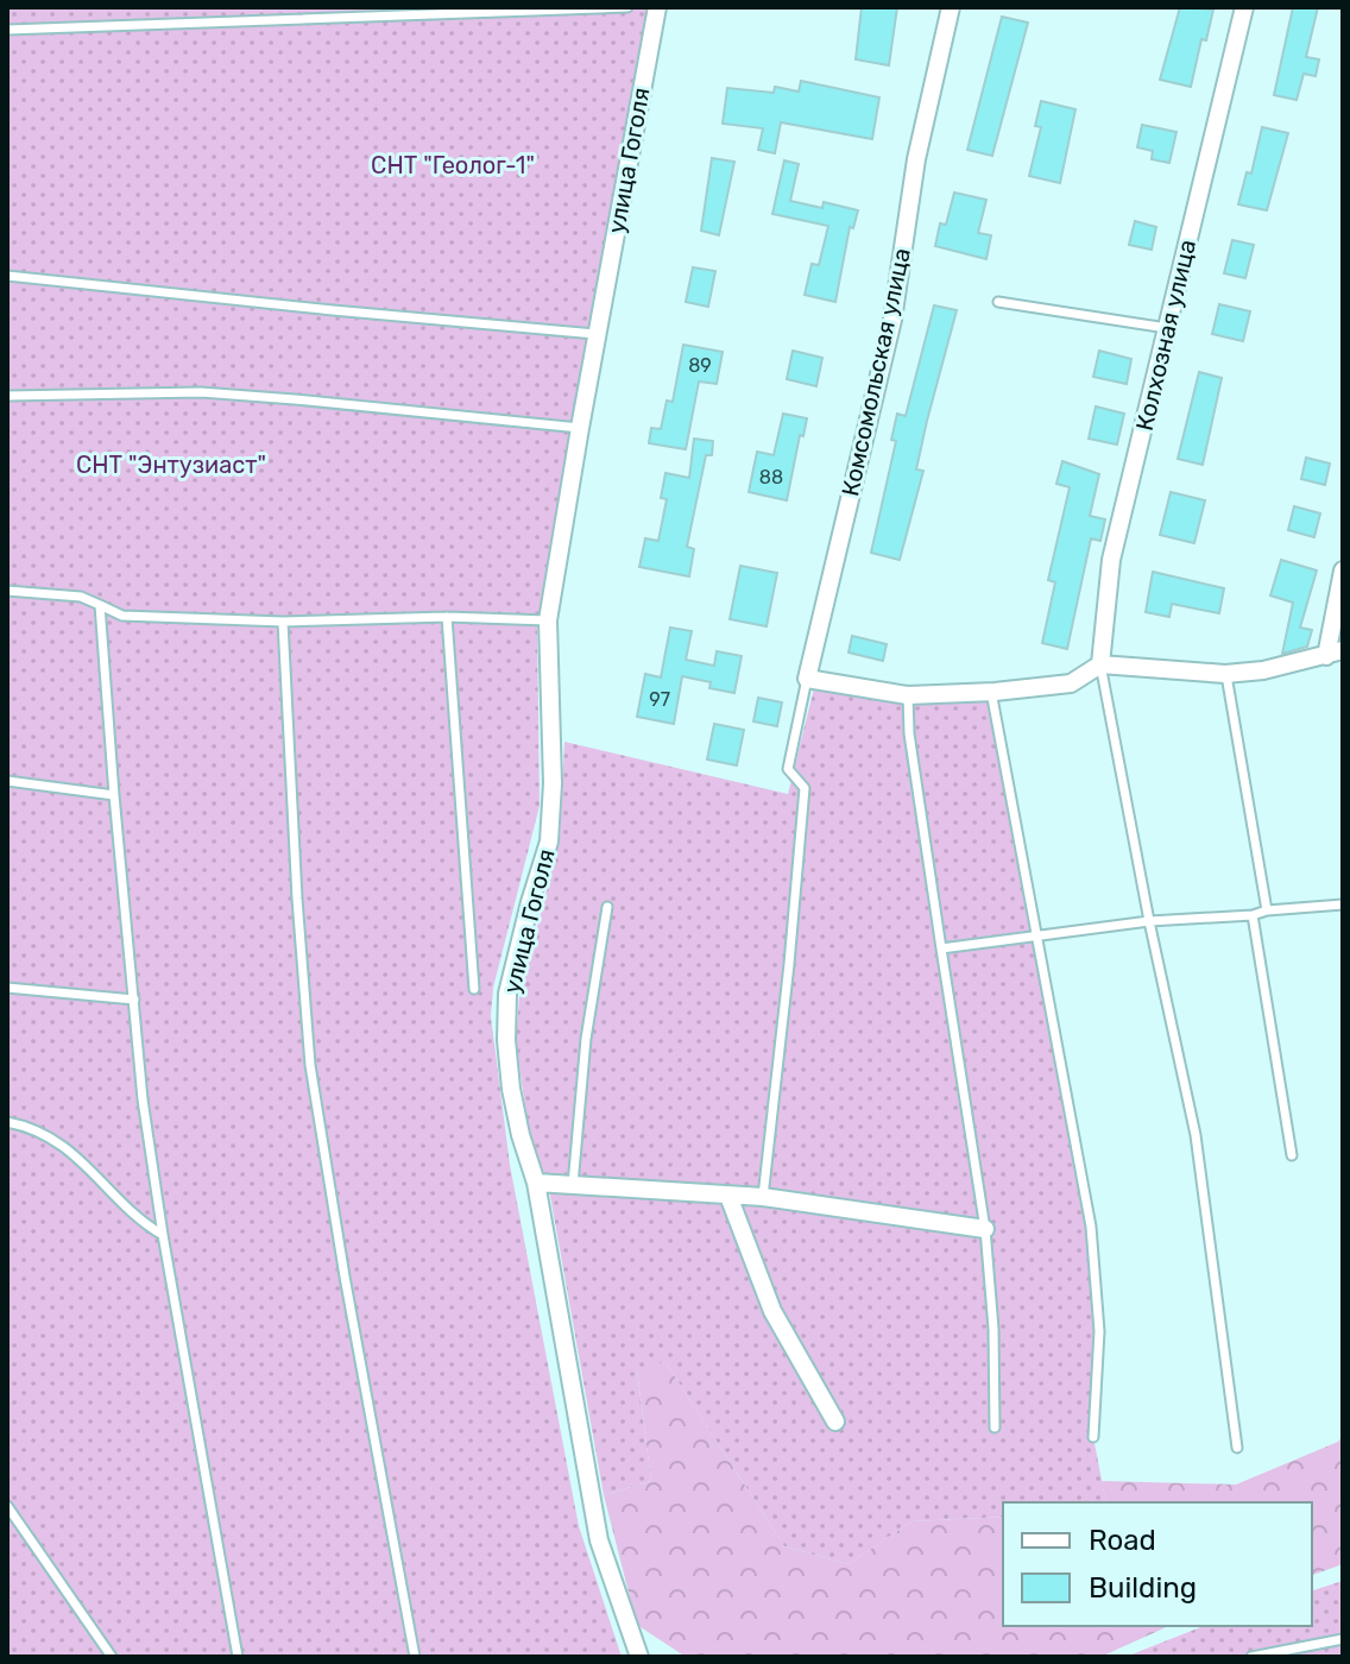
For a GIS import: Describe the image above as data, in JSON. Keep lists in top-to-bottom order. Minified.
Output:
{"streets":{"street":["улица Гоголя","Колхозная улица","Комсомольская улица"]},"parks":["СНТ \"Геолог-1\"","СНТ \"Энтузиаст\""],"house_numbers":["89","88","97"],"legend":["Road","Building"]}
